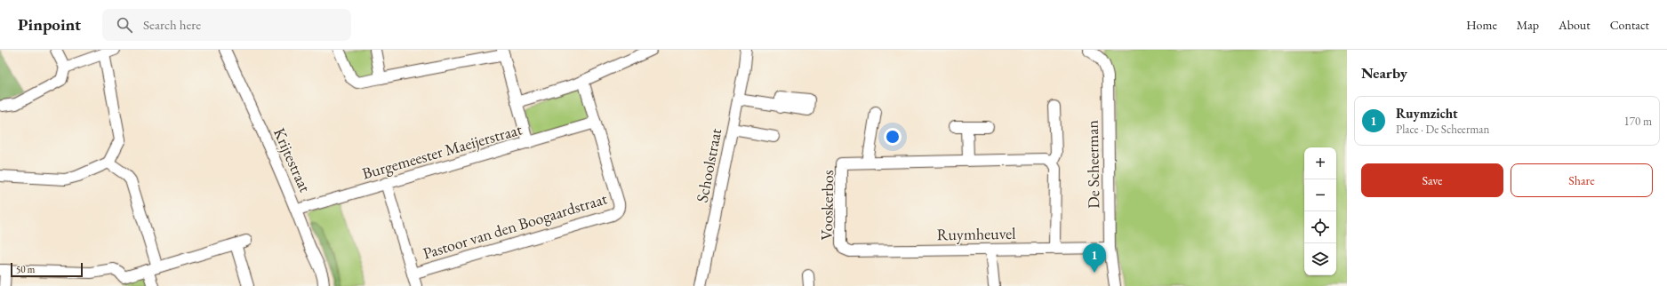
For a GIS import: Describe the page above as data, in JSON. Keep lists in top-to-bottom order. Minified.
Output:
{"streets":{"street":["Burgemeester Maeijerstraat","Krijtestraat","De Scheerman","Schoolstraat","Vooskerbos","Pastoor van den Boogaardstraat","Ruymheuvel"]},"crossings":[["Burgemeester Maeijerstraat","Krijtestraat"],["Burgemeester Maeijerstraat","Pastoor van den Boogaardstraat"],["De Scheerman","Ruymheuvel"],["Vooskerbos","Ruymheuvel"]],"scale_bar":"50 m","page":{"header":"Pinpoint","search":"Search here","nav":["Home","Map","About","Contact"],"heading":"Nearby","list":[{"mark":"1","name":"Ruymzicht","note":"Place · De Scheerman","value":"170 m"}],"map_buttons":["+","−"],"buttons":["Save","Share"],"pins":"1","scale":"50 m"}}
